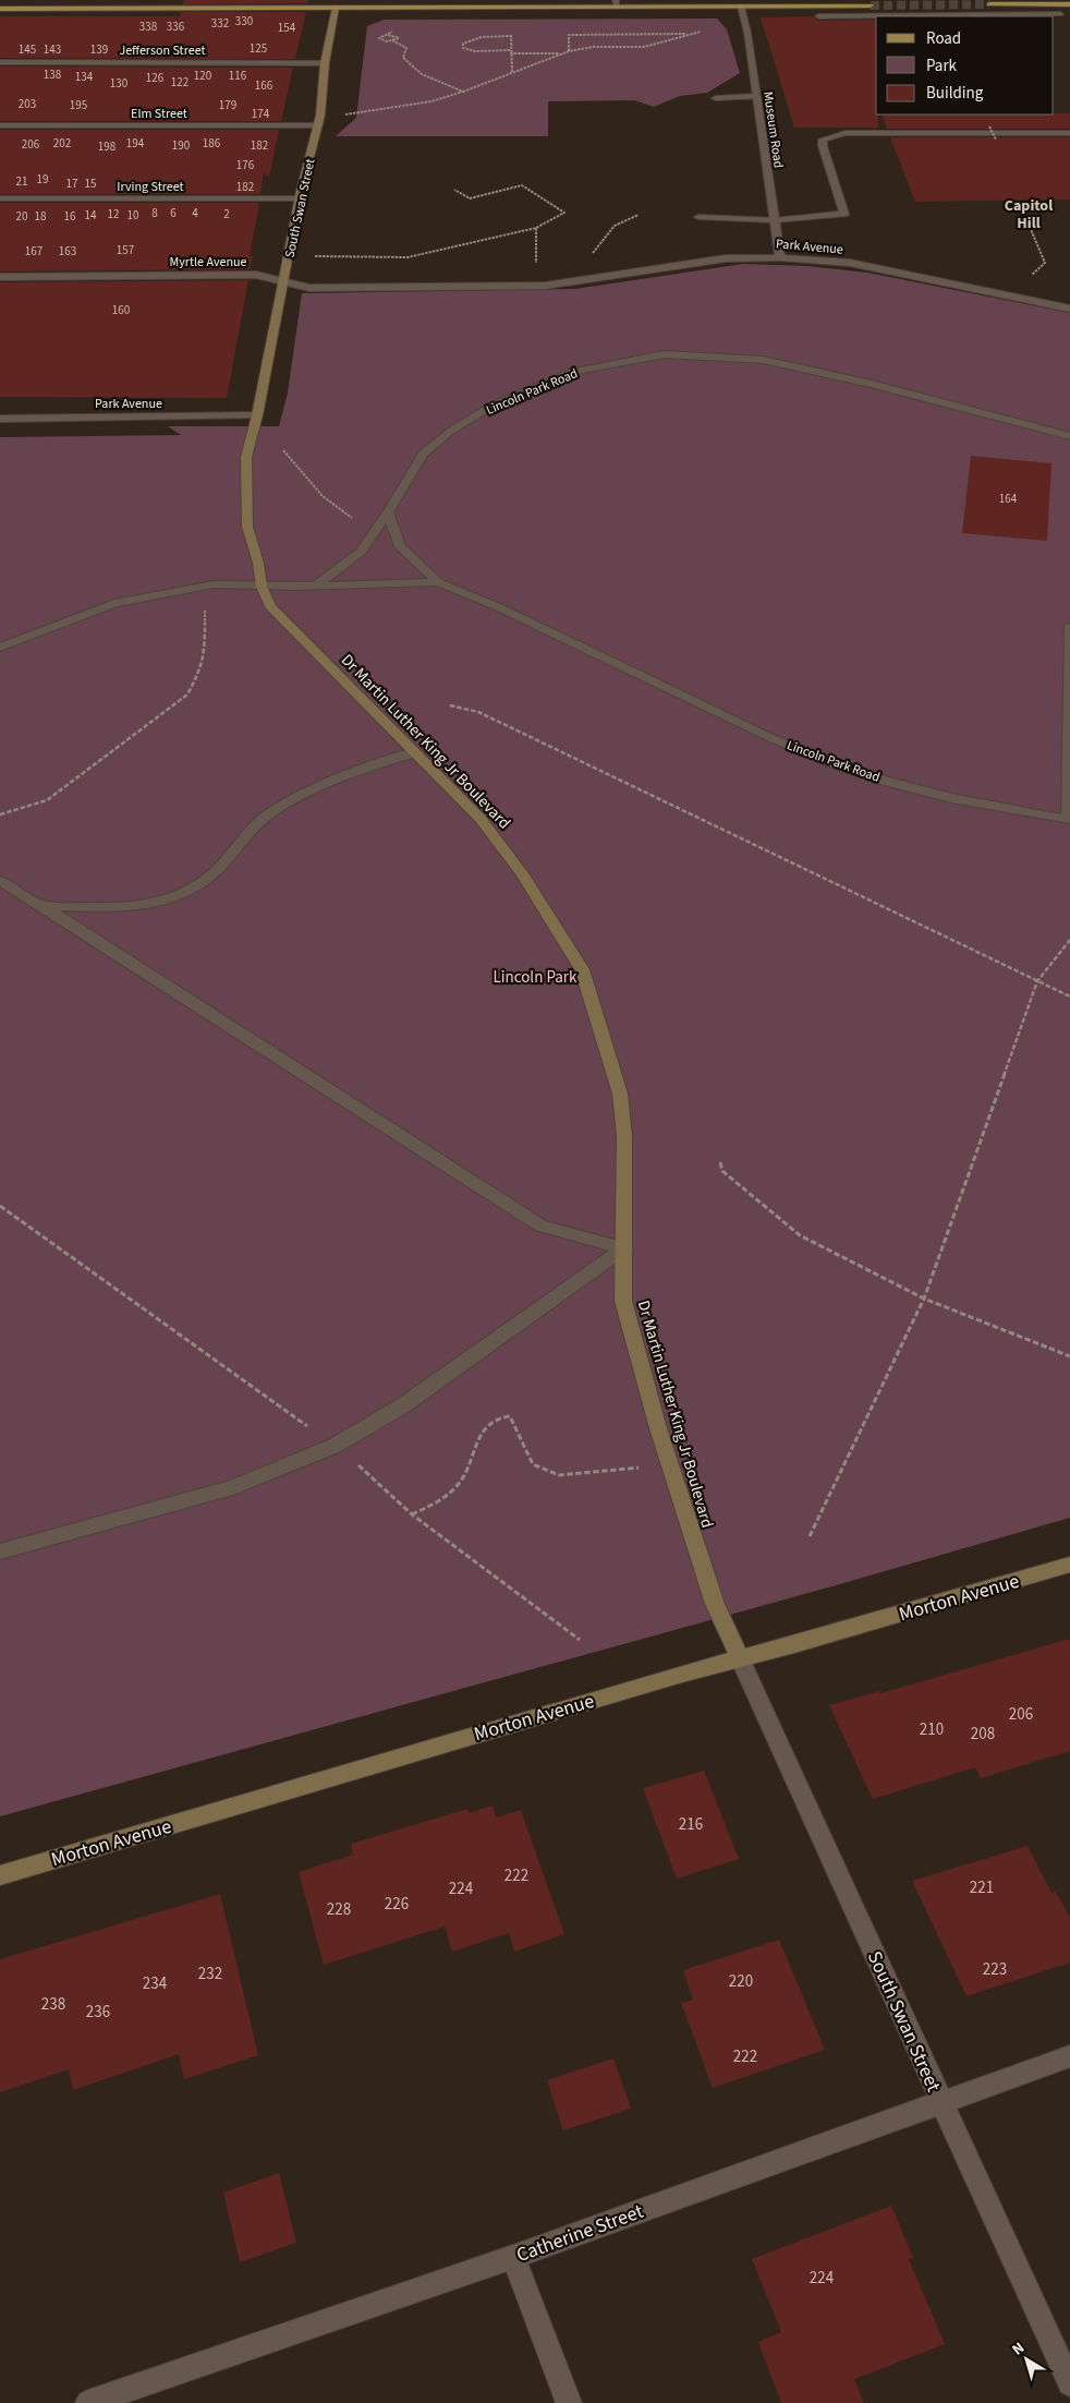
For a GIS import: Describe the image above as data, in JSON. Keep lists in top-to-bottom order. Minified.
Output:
{"streets":{"street":["Jefferson Street","Elm Street","Museum Road","Irving Street","South Swan Street","Park Avenue","Myrtle Avenue","Lincoln Park Road","Dr Martin Luther King Jr Boulevard","Morton Avenue","Catherine Street"]},"crossings":[["Jefferson Street","South Swan Street"],["Elm Street","South Swan Street"],["Museum Road","Park Avenue"],["Irving Street","South Swan Street"],["South Swan Street","Park Avenue"],["South Swan Street","Myrtle Avenue"],["South Swan Street","Dr Martin Luther King Jr Boulevard"],["South Swan Street","Morton Avenue"],["South Swan Street","Catherine Street"],["Park Avenue","Myrtle Avenue"],["Park Avenue","Dr Martin Luther King Jr Boulevard"],["Lincoln Park Road","Dr Martin Luther King Jr Boulevard"],["Dr Martin Luther King Jr Boulevard","Morton Avenue"]],"districts":["Capitol Hill"],"parks":["Lincoln Park"],"house_numbers":["330","332","338","336","154","125","145","143","139","138","120","116","134","126","122","130","166","203","195","179","174","202","194","186","206","190","182","198","176","19","21","17","15","182","8","6","4","12","2","14","10","20","18","16","157","167","163","160","164","206","210","208","216","222","221","224","226","228","223","232","220","234","238","236","222","224"],"legend":["Road","Park","Building"],"north":"top left"}
